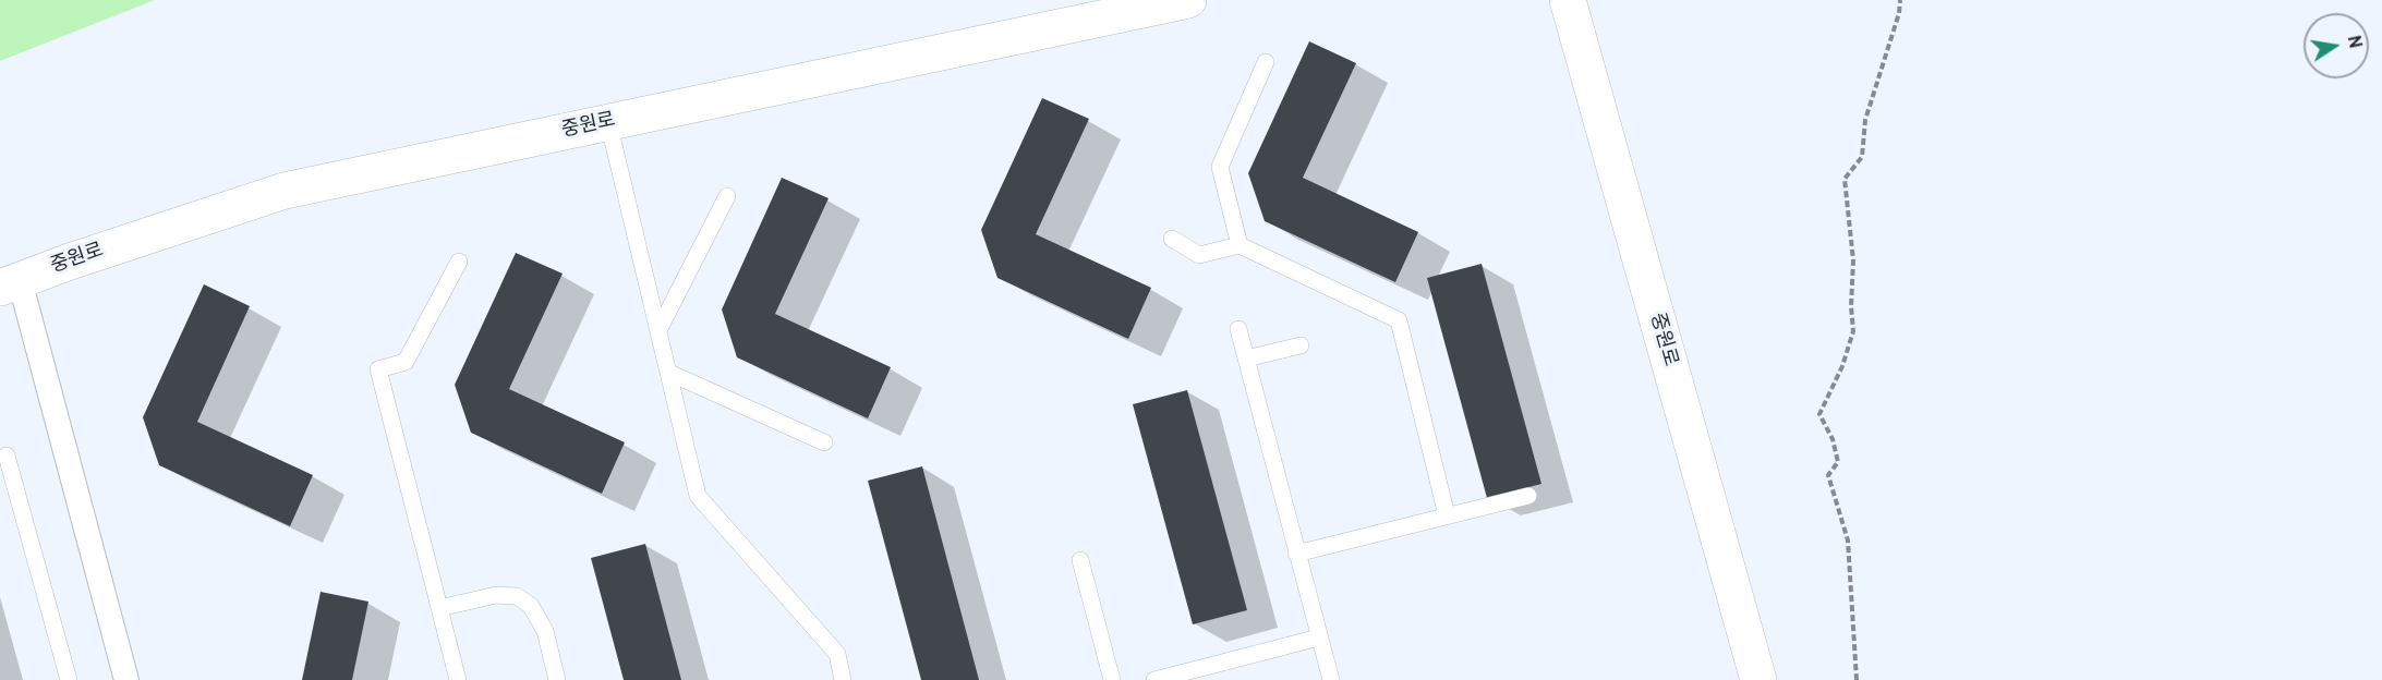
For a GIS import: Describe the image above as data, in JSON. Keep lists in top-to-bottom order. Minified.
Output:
{"streets":{"street":["중원로"]},"north":"right"}
